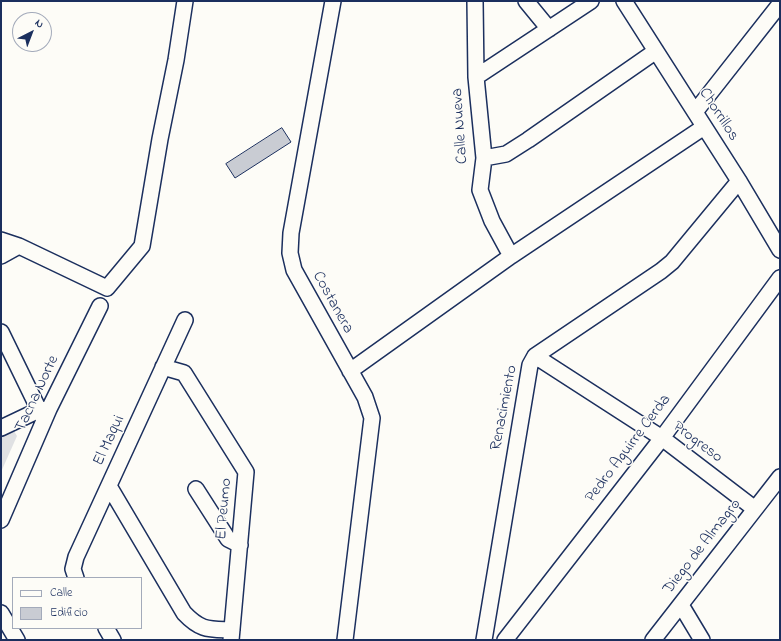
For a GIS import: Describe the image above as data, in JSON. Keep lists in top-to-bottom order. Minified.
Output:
{"streets":{"street":["Chorrillos","Calle Nueva","Costanera","Tacna Norte","Renacimiento","El Maqui","Progreso","Pedro Aguirre Cerda","El Peumo","Diego de Almagro"]},"crossings":[["Chorrillos","Renacimiento"],["Renacimiento","Progreso"],["El Maqui","El Peumo"],["Progreso","Pedro Aguirre Cerda"],["Progreso","Diego de Almagro"]],"legend":["Calle","Edificio"],"north":"top right"}
